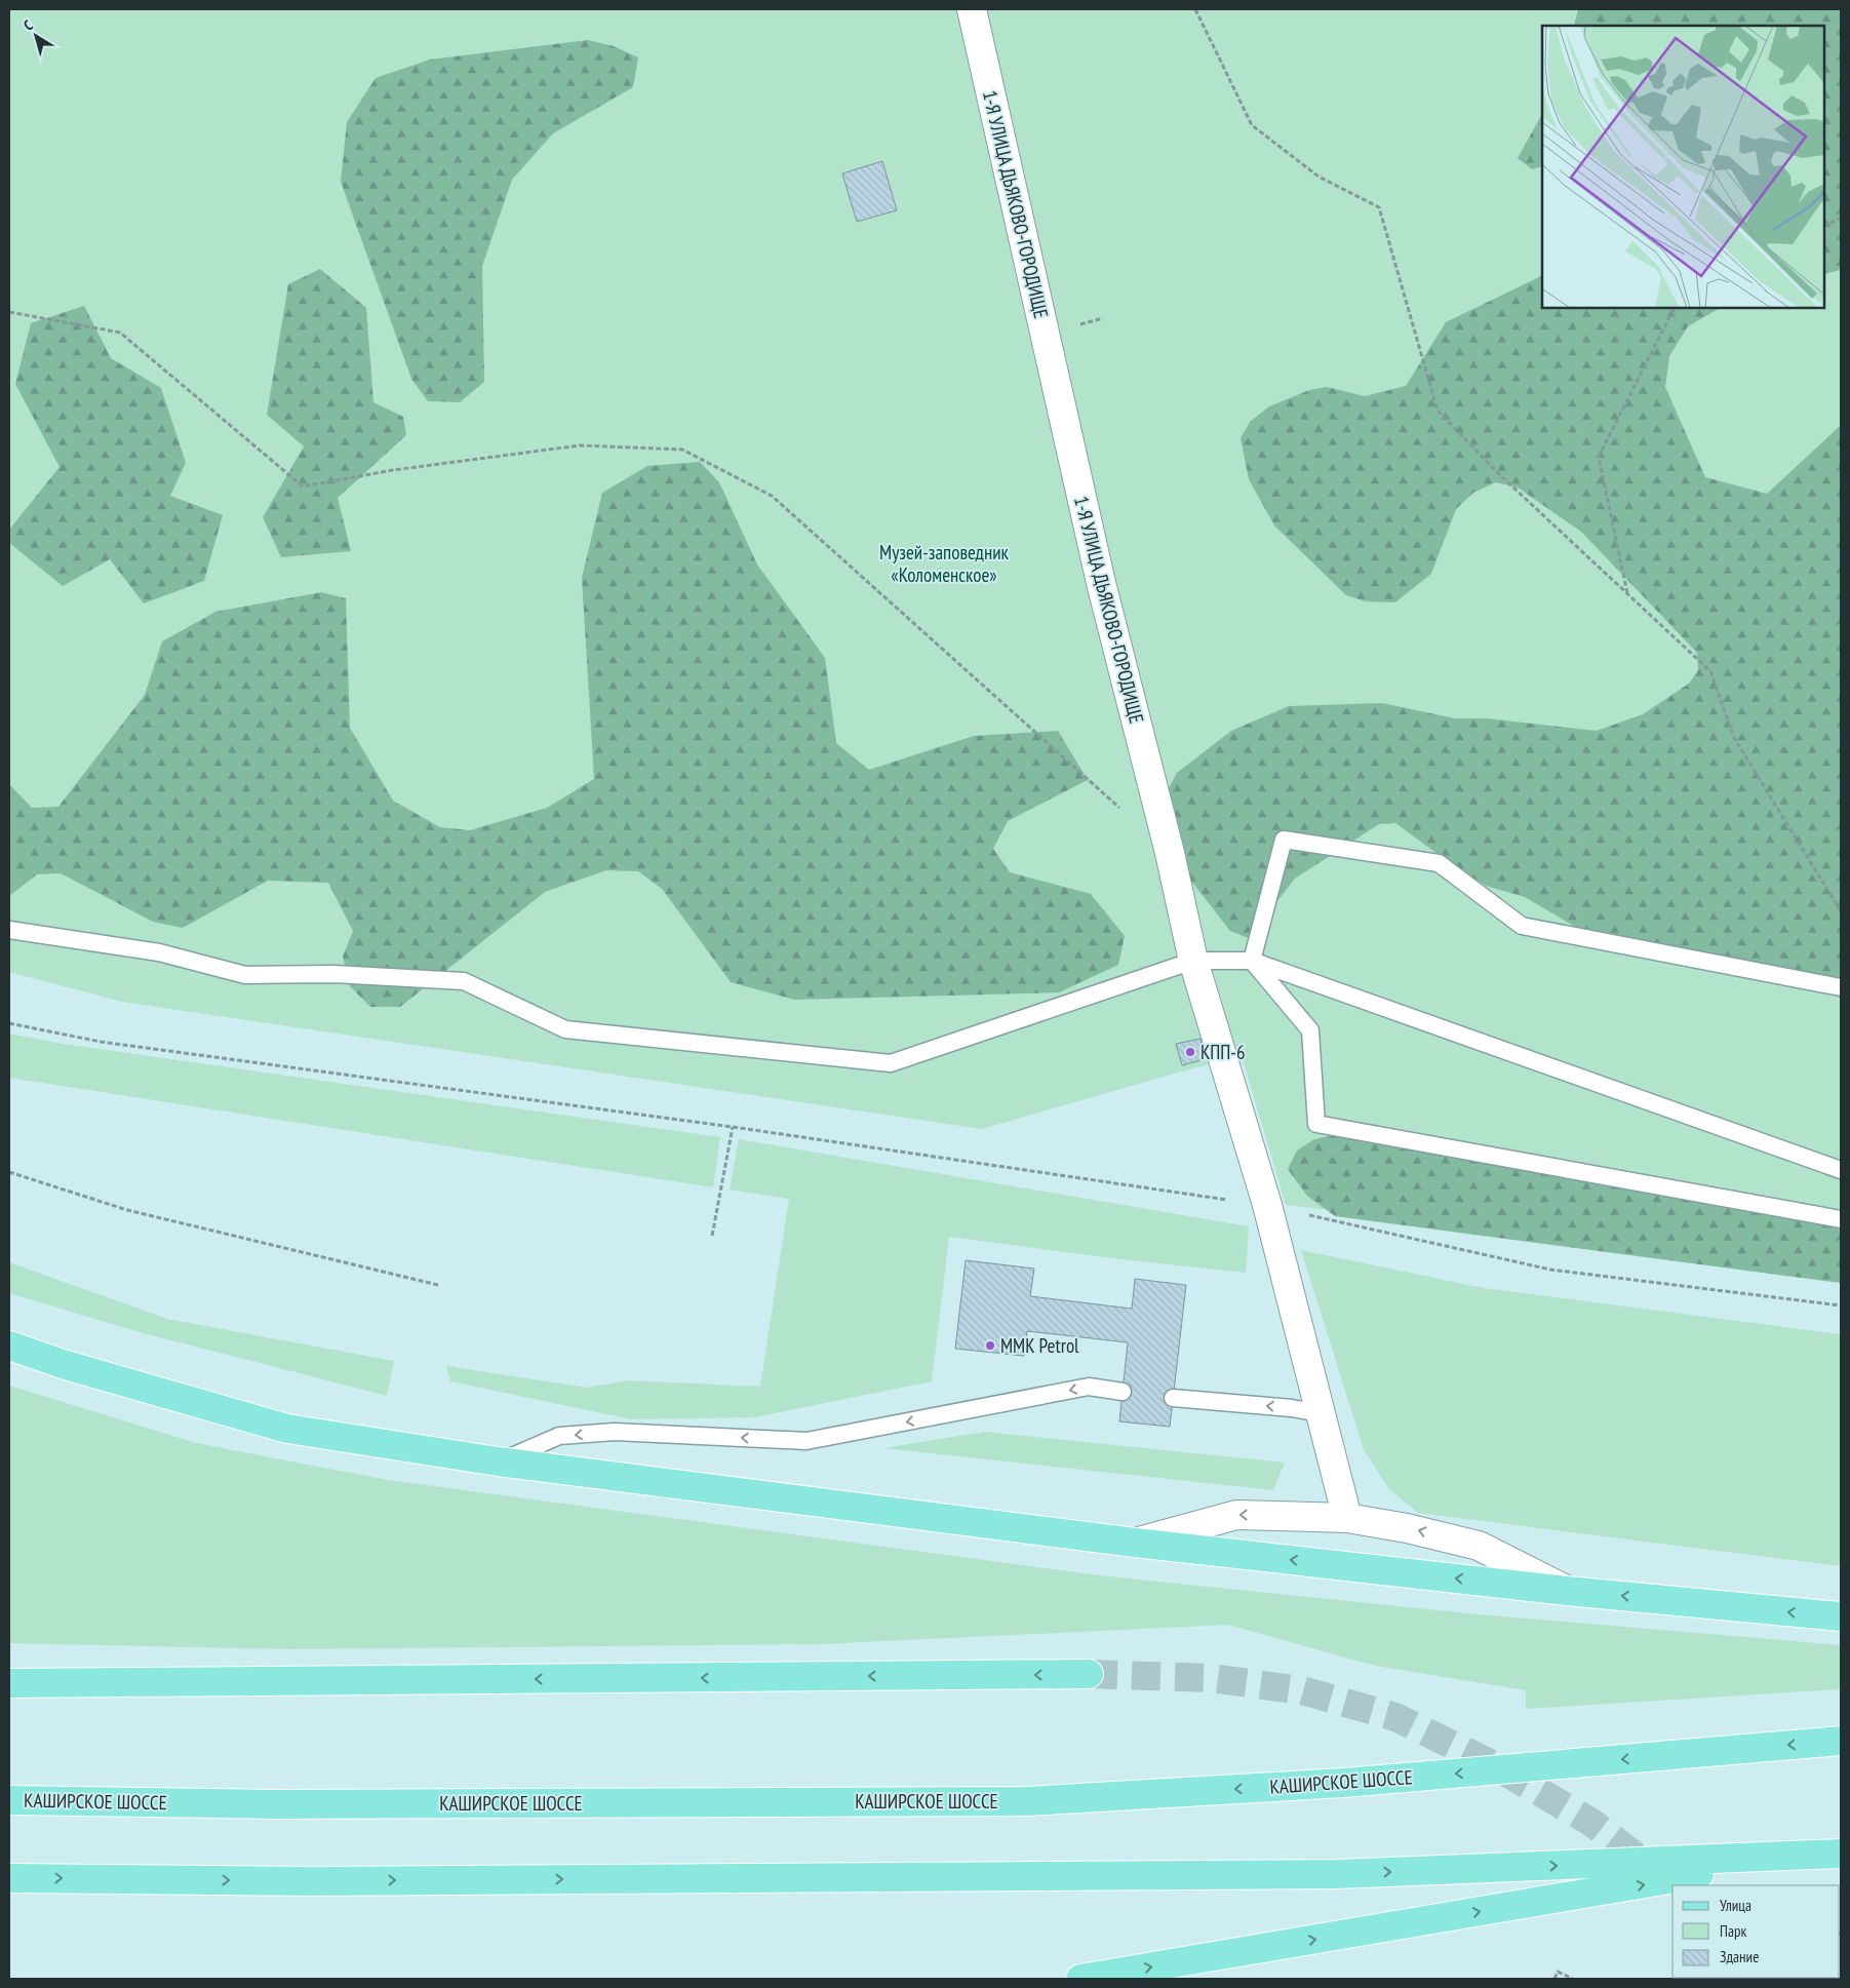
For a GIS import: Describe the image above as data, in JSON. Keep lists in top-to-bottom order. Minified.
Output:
{"streets":{"main road":["КАШИРСКОЕ ШОССЕ"],"street":["1-Я УЛИЦА ДЬЯКОВО-ГОРОДИЩЕ"]},"parks":["Музей-заповедник «Коломенское»"],"places":["КПП-6","ММК Petrol"],"legend":["Улица","Парк","Здание"],"north":"top left"}
